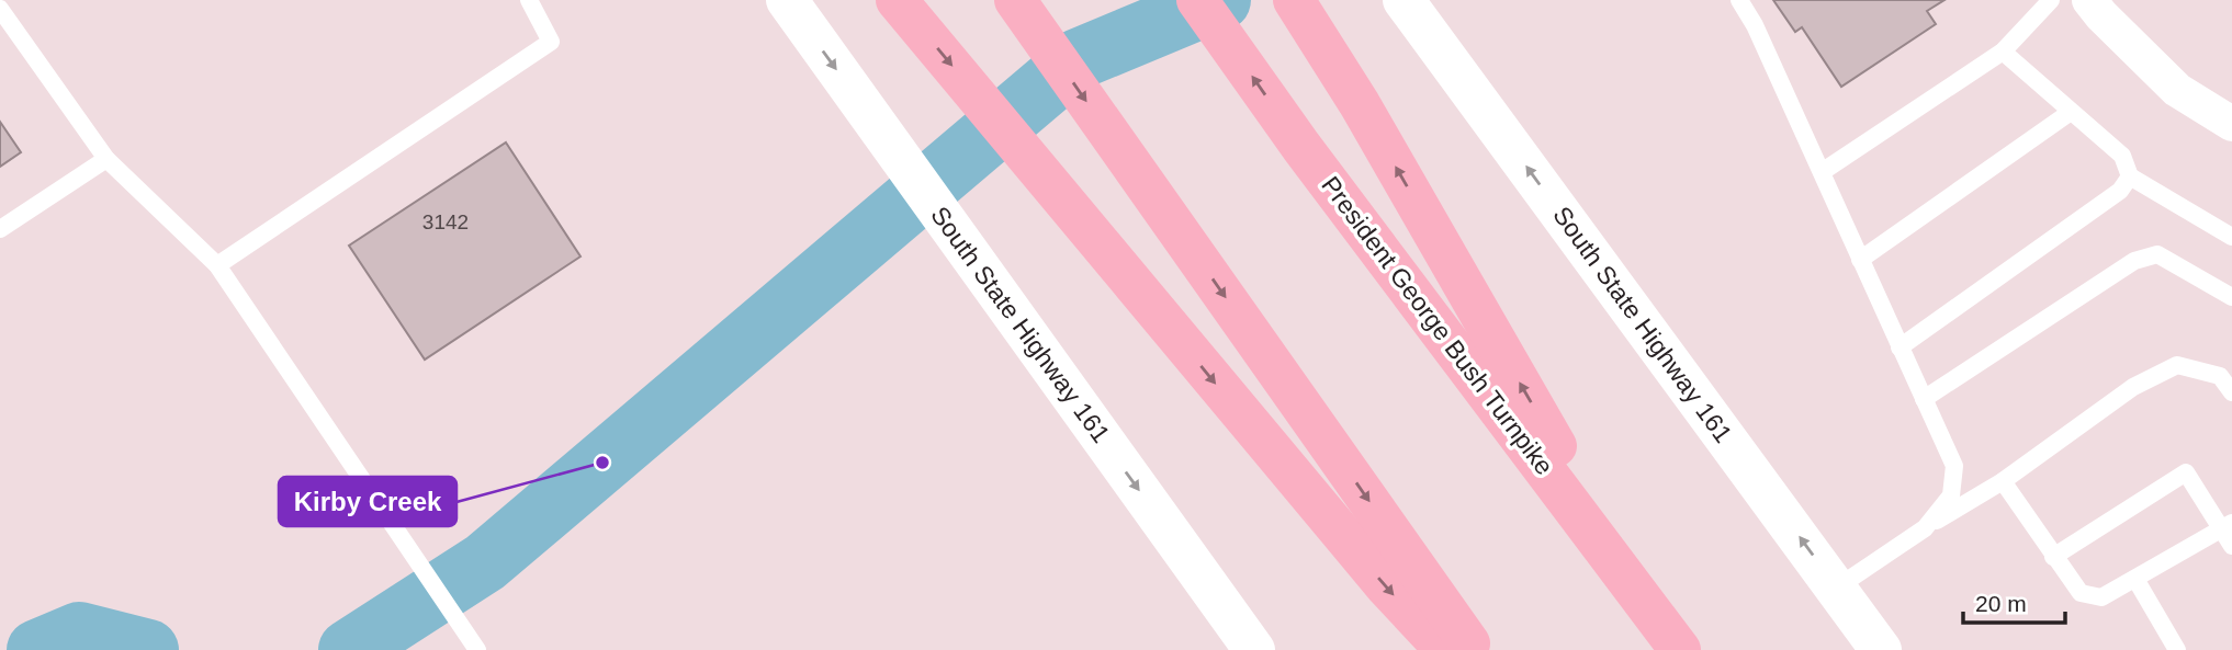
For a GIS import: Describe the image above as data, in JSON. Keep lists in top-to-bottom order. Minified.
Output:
{"streets":{"highway":["President George Bush Turnpike"],"main road":["South State Highway 161"]},"places":["Kirby Creek"],"house_numbers":["3142"],"scale_bar":"20 m"}
